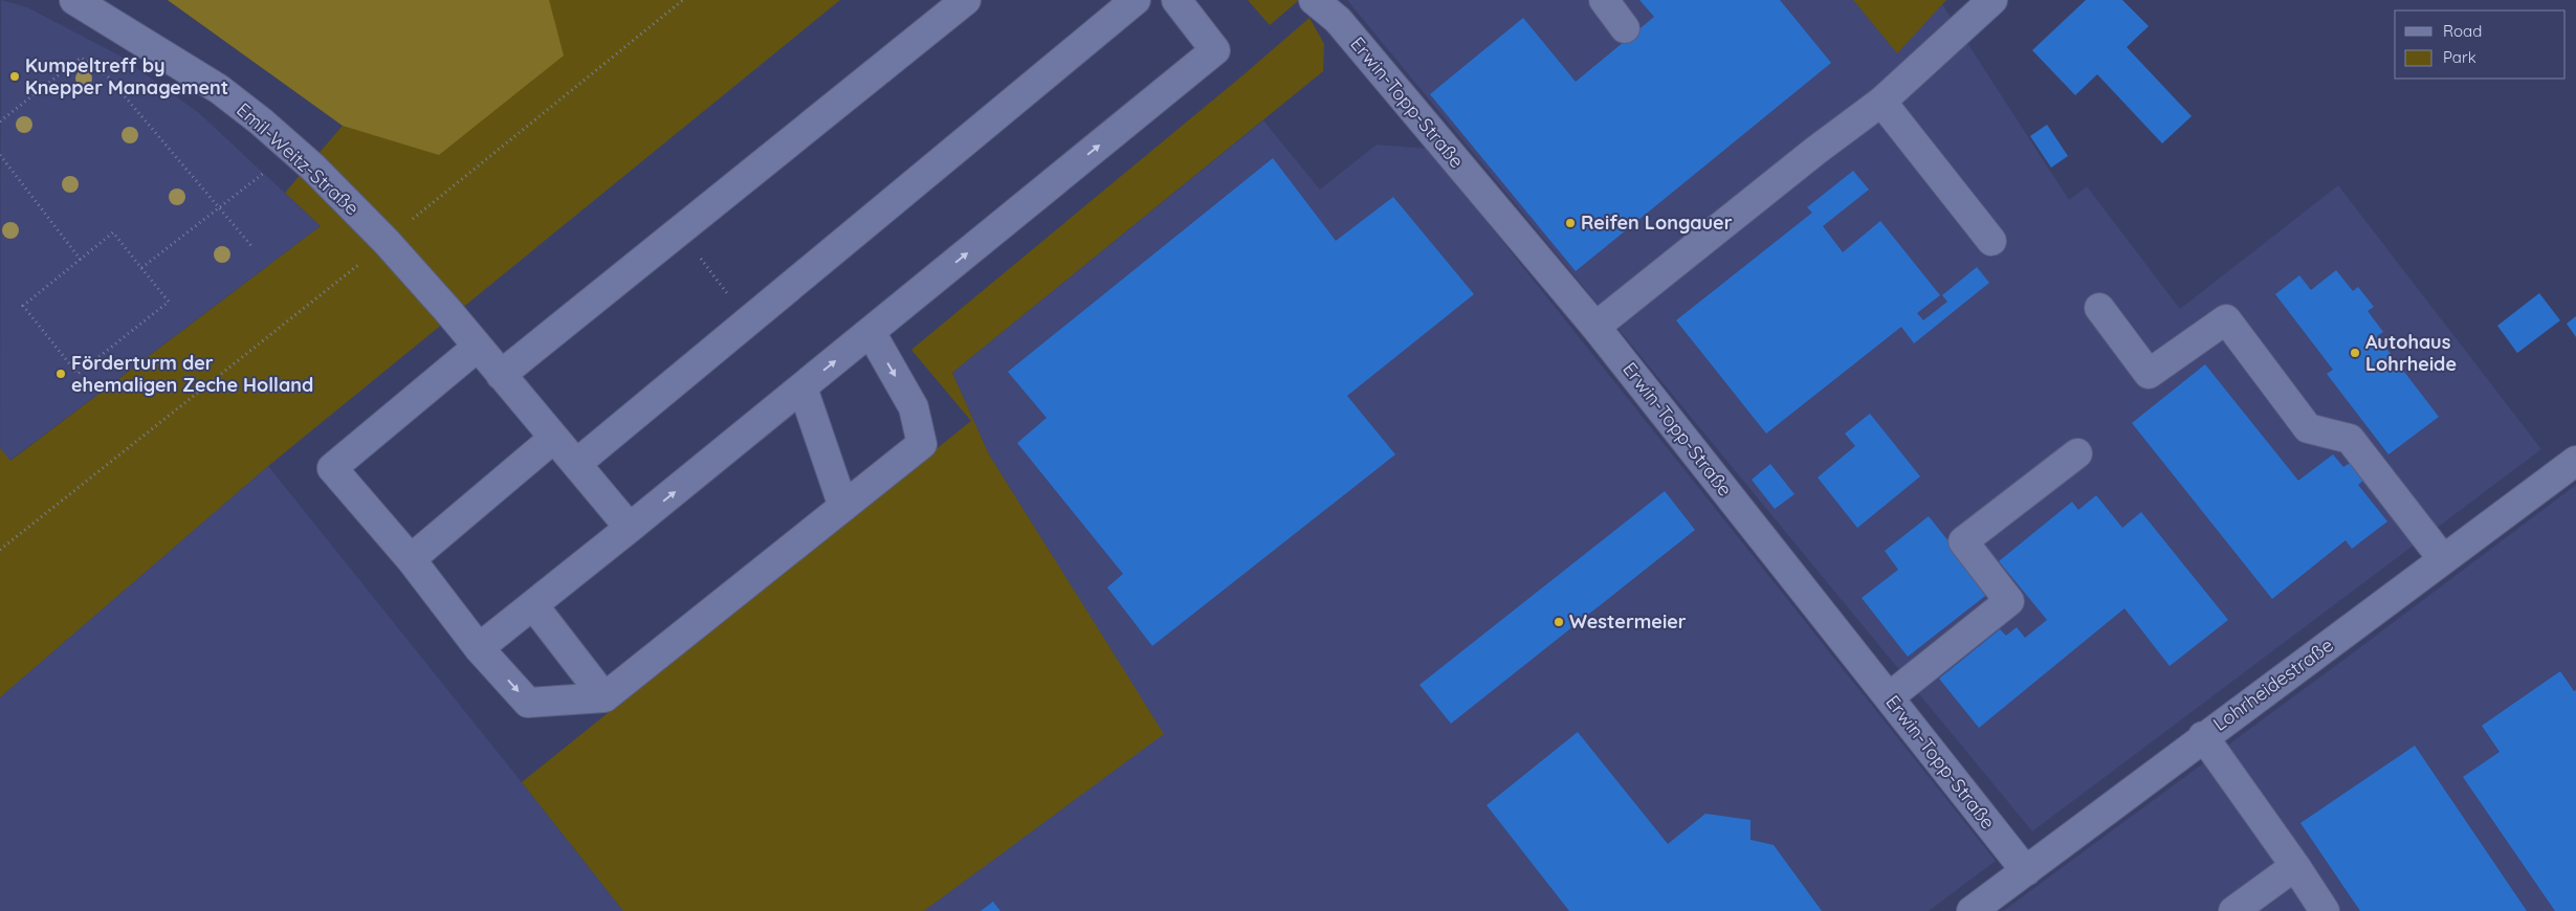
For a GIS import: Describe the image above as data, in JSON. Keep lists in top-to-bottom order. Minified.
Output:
{"streets":{"street":["Erwin-Topp-Straße","Emil-Weitz-Straße","Lohrheidestraße"]},"crossings":[["Erwin-Topp-Straße","Lohrheidestraße"]],"places":["Kumpeltreff by Knepper Management","Reifen Longauer","Autohaus Lohrheide","Förderturm der ehemaligen Zeche Holland","Westermeier"],"legend":["Road","Park"]}
